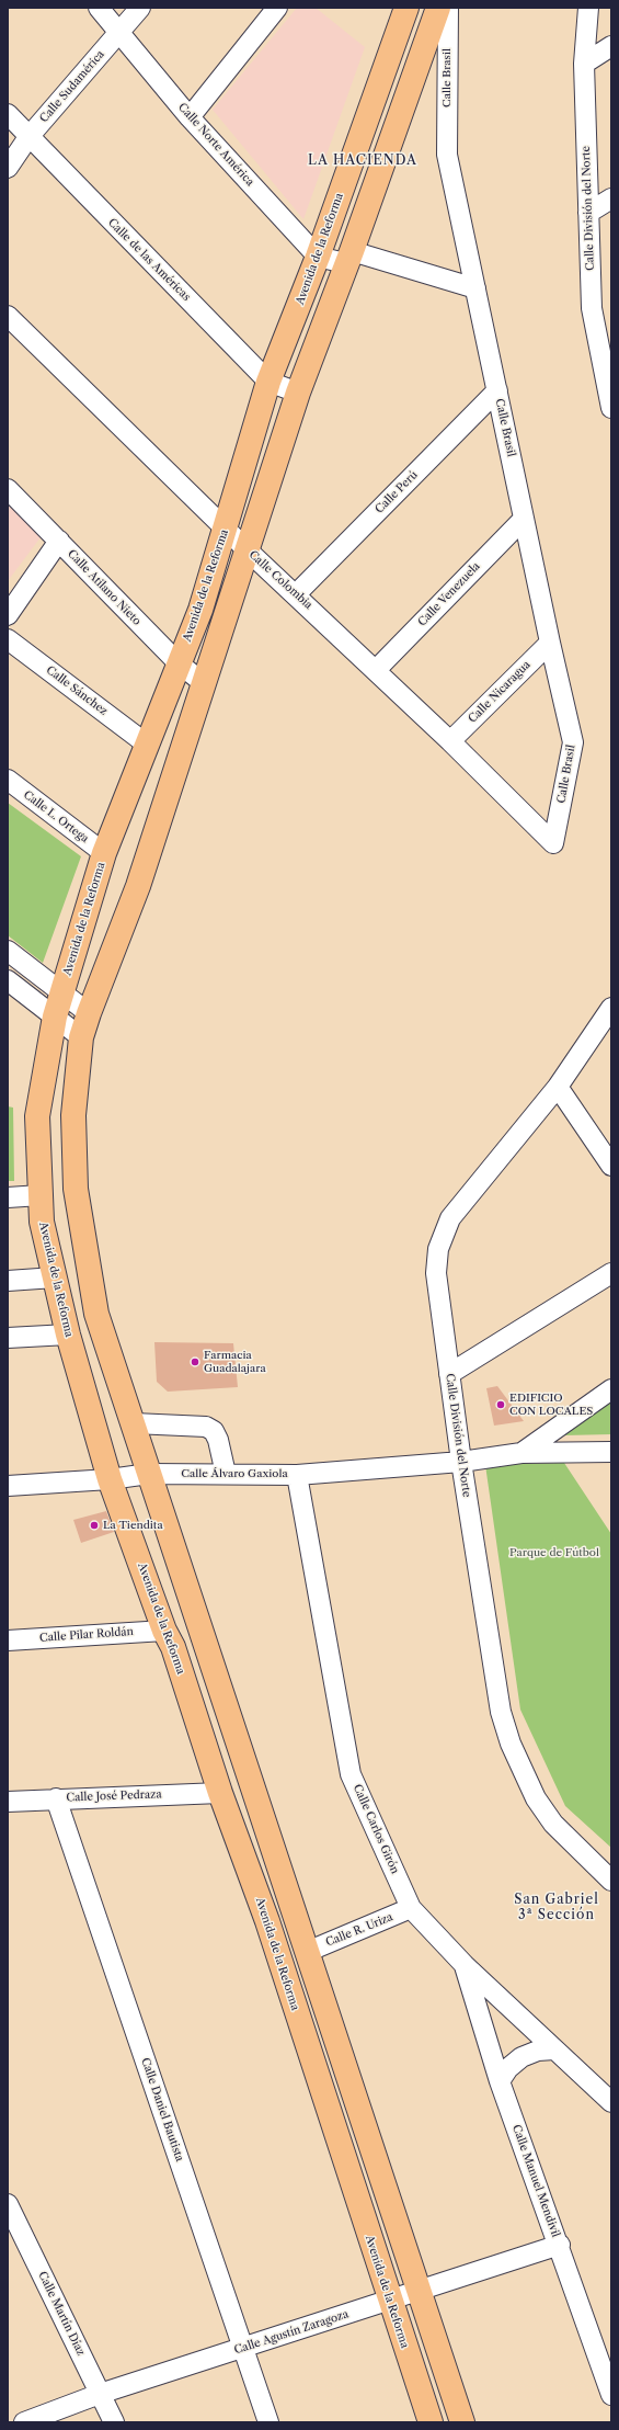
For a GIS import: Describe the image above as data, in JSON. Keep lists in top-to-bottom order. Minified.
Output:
{"streets":{"main road":["Avenida de la Reforma"],"street":["Calle Brasil","Calle Sudamérica","Calle Norte América","Calle División del Norte","Calle de las Américas","Calle Perú","Calle Colombia","Calle Atilano Nieto","Calle Venezuela","Calle Sánchez","Calle Nicaragua","Calle L. Ortega","Calle Álvaro Gaxiola","Calle Pilar Roldán","Calle José Pedraza","Calle Carlos Girón","Calle R. Uriza","Calle Daniel Bautista","Calle Manuel Mendivil","Calle Martín Díaz","Calle Agustín Zaragoza"]},"crossings":[["Calle Brasil","Calle Perú"],["Calle Brasil","Calle Colombia"],["Calle Brasil","Calle Venezuela"],["Calle Brasil","Calle Nicaragua"],["Calle Sudamérica","Calle Norte América"],["Calle Sudamérica","Calle de las Américas"],["Calle Norte América","Avenida de la Reforma"],["Calle División del Norte","Calle Álvaro Gaxiola"],["Avenida de la Reforma","Calle de las Américas"],["Avenida de la Reforma","Calle Colombia"],["Avenida de la Reforma","Calle Atilano Nieto"],["Avenida de la Reforma","Calle Sánchez"],["Avenida de la Reforma","Calle L. Ortega"],["Avenida de la Reforma","Calle Álvaro Gaxiola"],["Avenida de la Reforma","Calle Pilar Roldán"],["Avenida de la Reforma","Calle José Pedraza"],["Avenida de la Reforma","Calle Agustín Zaragoza"],["Calle Perú","Calle Colombia"],["Calle Colombia","Calle Venezuela"],["Calle Colombia","Calle Nicaragua"],["Calle Álvaro Gaxiola","Calle Carlos Girón"],["Calle José Pedraza","Calle Daniel Bautista"],["Calle Carlos Girón","Calle R. Uriza"],["Calle Carlos Girón","Calle Manuel Mendivil"],["Calle Daniel Bautista","Calle Agustín Zaragoza"],["Calle Manuel Mendivil","Calle Agustín Zaragoza"],["Calle Martín Díaz","Calle Agustín Zaragoza"]],"districts":["LA HACIENDA","San Gabriel 3ª Sección"],"parks":["Parque de Fútbol"],"places":["Farmacia Guadalajara","EDIFICIO CON LOCALES","La Tiendita"]}
